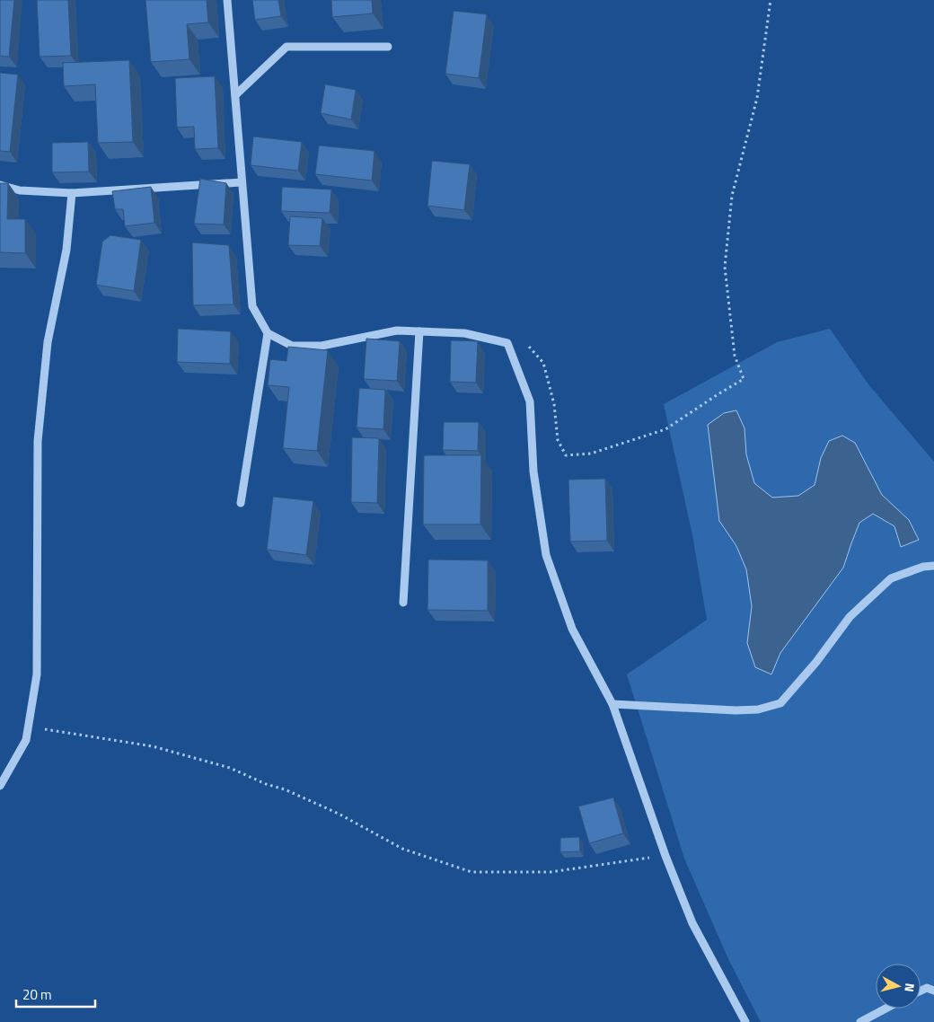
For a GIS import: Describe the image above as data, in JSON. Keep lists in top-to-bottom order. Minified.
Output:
{"scale_bar":"20 m","north":"right"}
